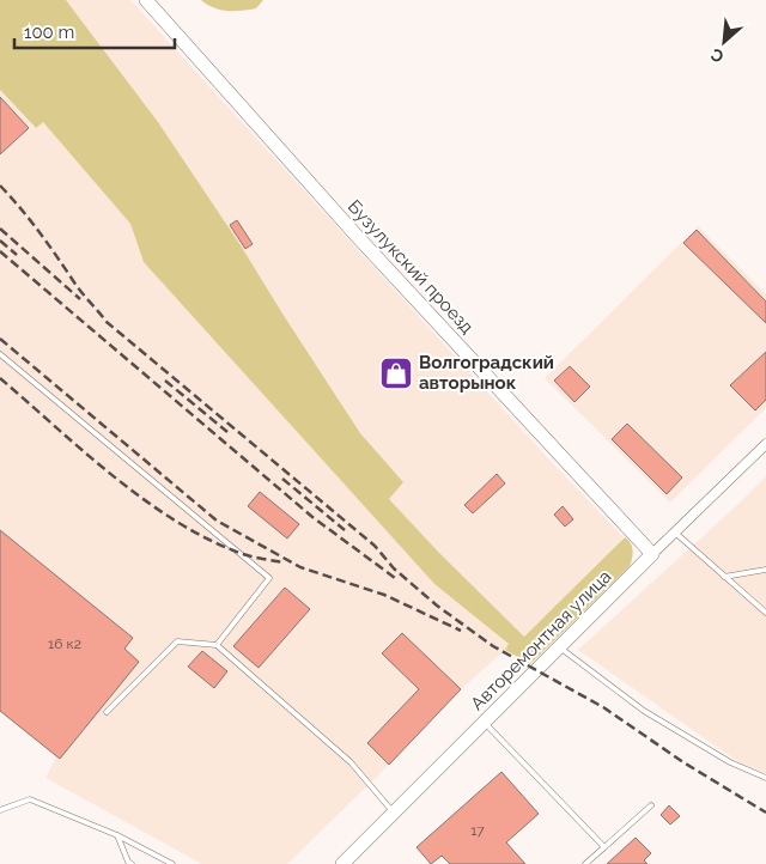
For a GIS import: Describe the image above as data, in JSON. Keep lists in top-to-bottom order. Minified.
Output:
{"streets":{"main road":["Бузулукский проезд","Авторемонтная улица"]},"crossings":[["Бузулукский проезд","Авторемонтная улица"]],"places":{"shop":["Волгоградский авторынок"]},"house_numbers":["16 к2","17"],"scale_bar":"100 m","north":"bottom left"}
